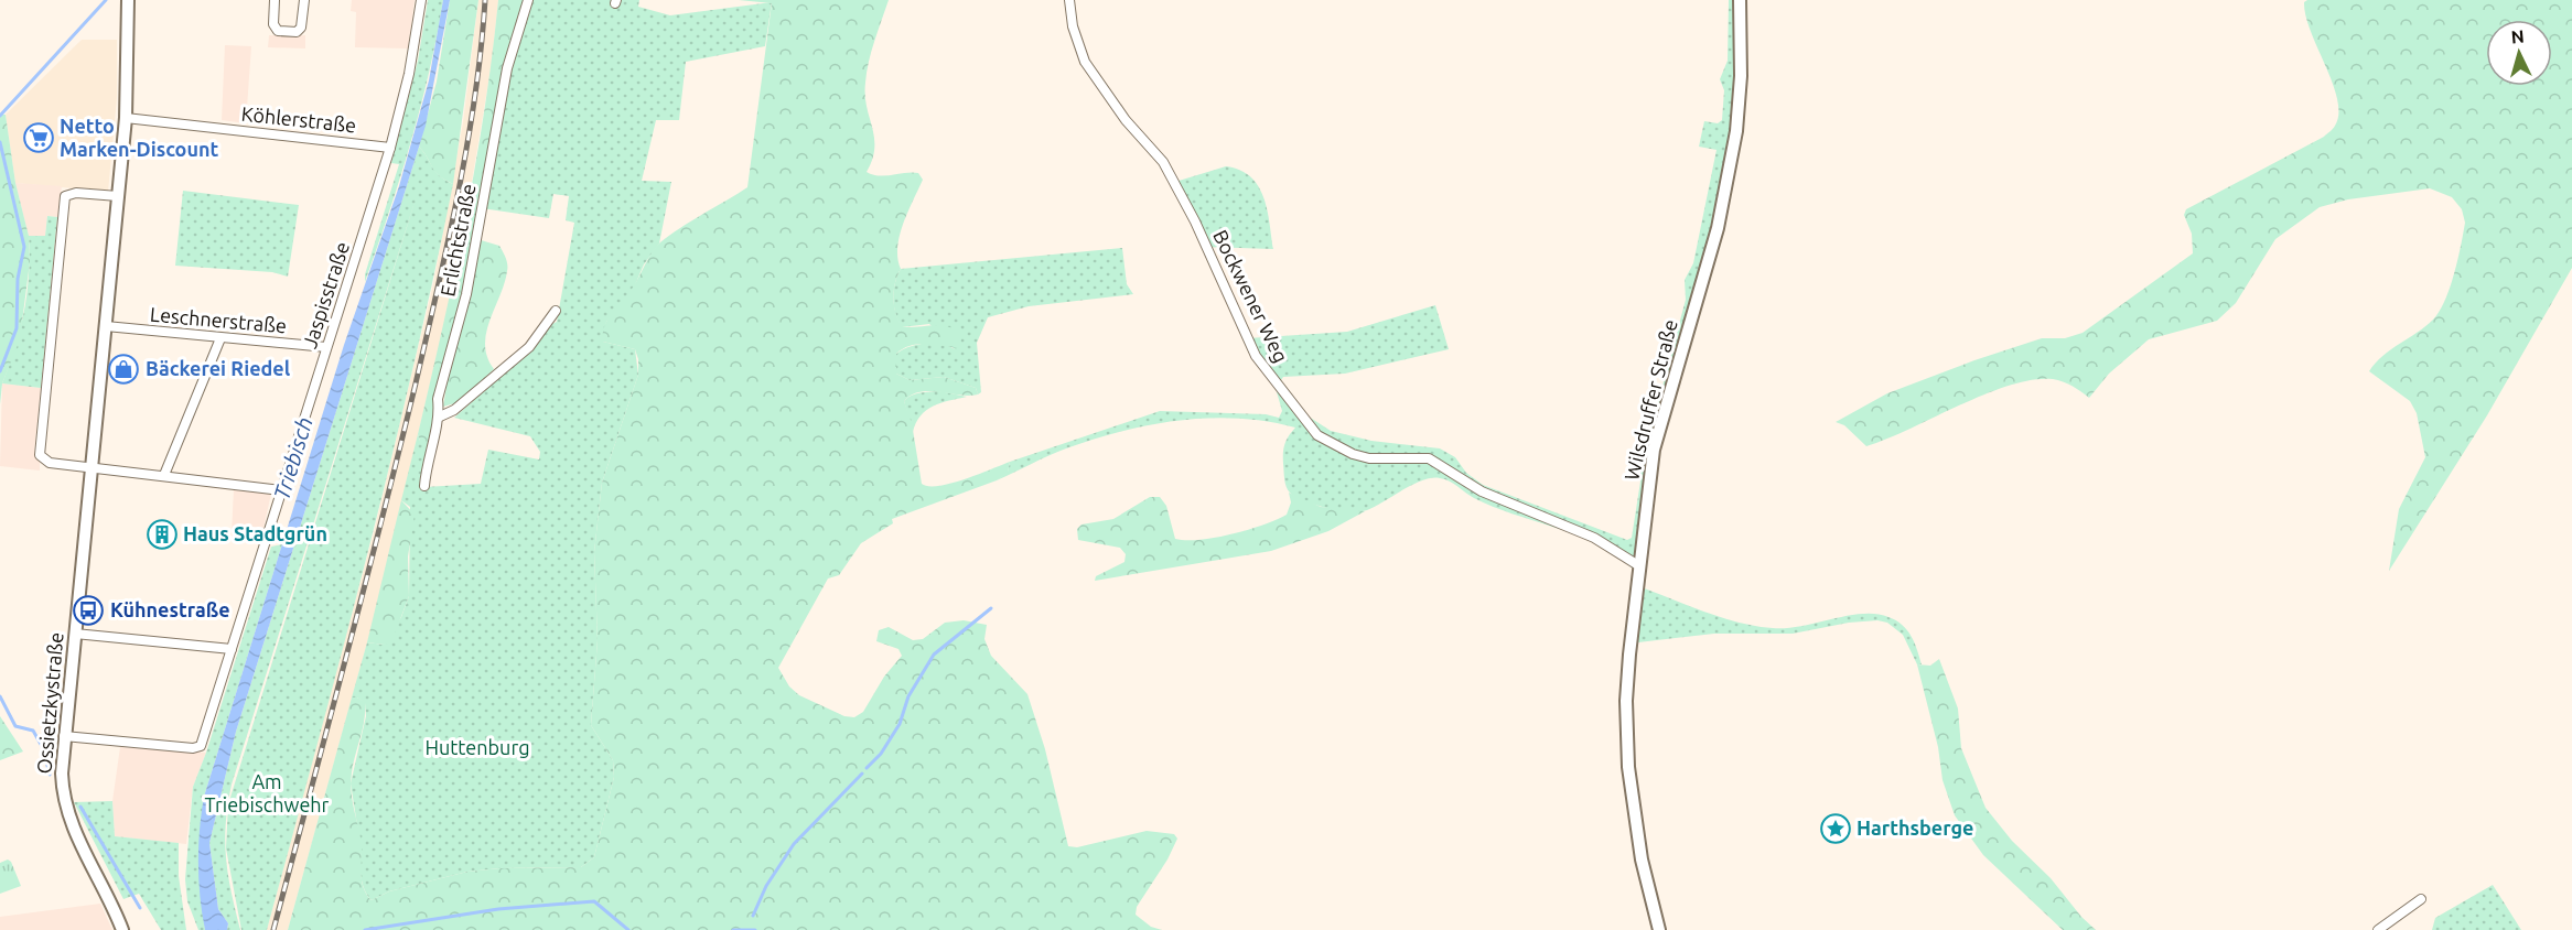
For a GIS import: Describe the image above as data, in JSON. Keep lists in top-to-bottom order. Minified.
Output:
{"streets":{"main road":["Wilsdruffer Straße","Ossietzkystraße"],"street":["Köhlerstraße","Erlichtstraße","Jaspisstraße","Bockwener Weg","Leschnerstraße"]},"crossings":[["Köhlerstraße","Jaspisstraße"],["Köhlerstraße","Ossietzkystraße"],["Jaspisstraße","Leschnerstraße"],["Jaspisstraße","Ossietzkystraße"],["Bockwener Weg","Wilsdruffer Straße"],["Leschnerstraße","Ossietzkystraße"]],"water":["Triebisch"],"parks":["Huttenburg","Am Triebischwehr"],"places":{"supermarket":["Netto Marken-Discount"],"shop":["Bäckerei Riedel"],"building":["Haus Stadtgrün"],"bus stop":["Kühnestraße"],"place":["Harthsberge"]},"north":"top"}
